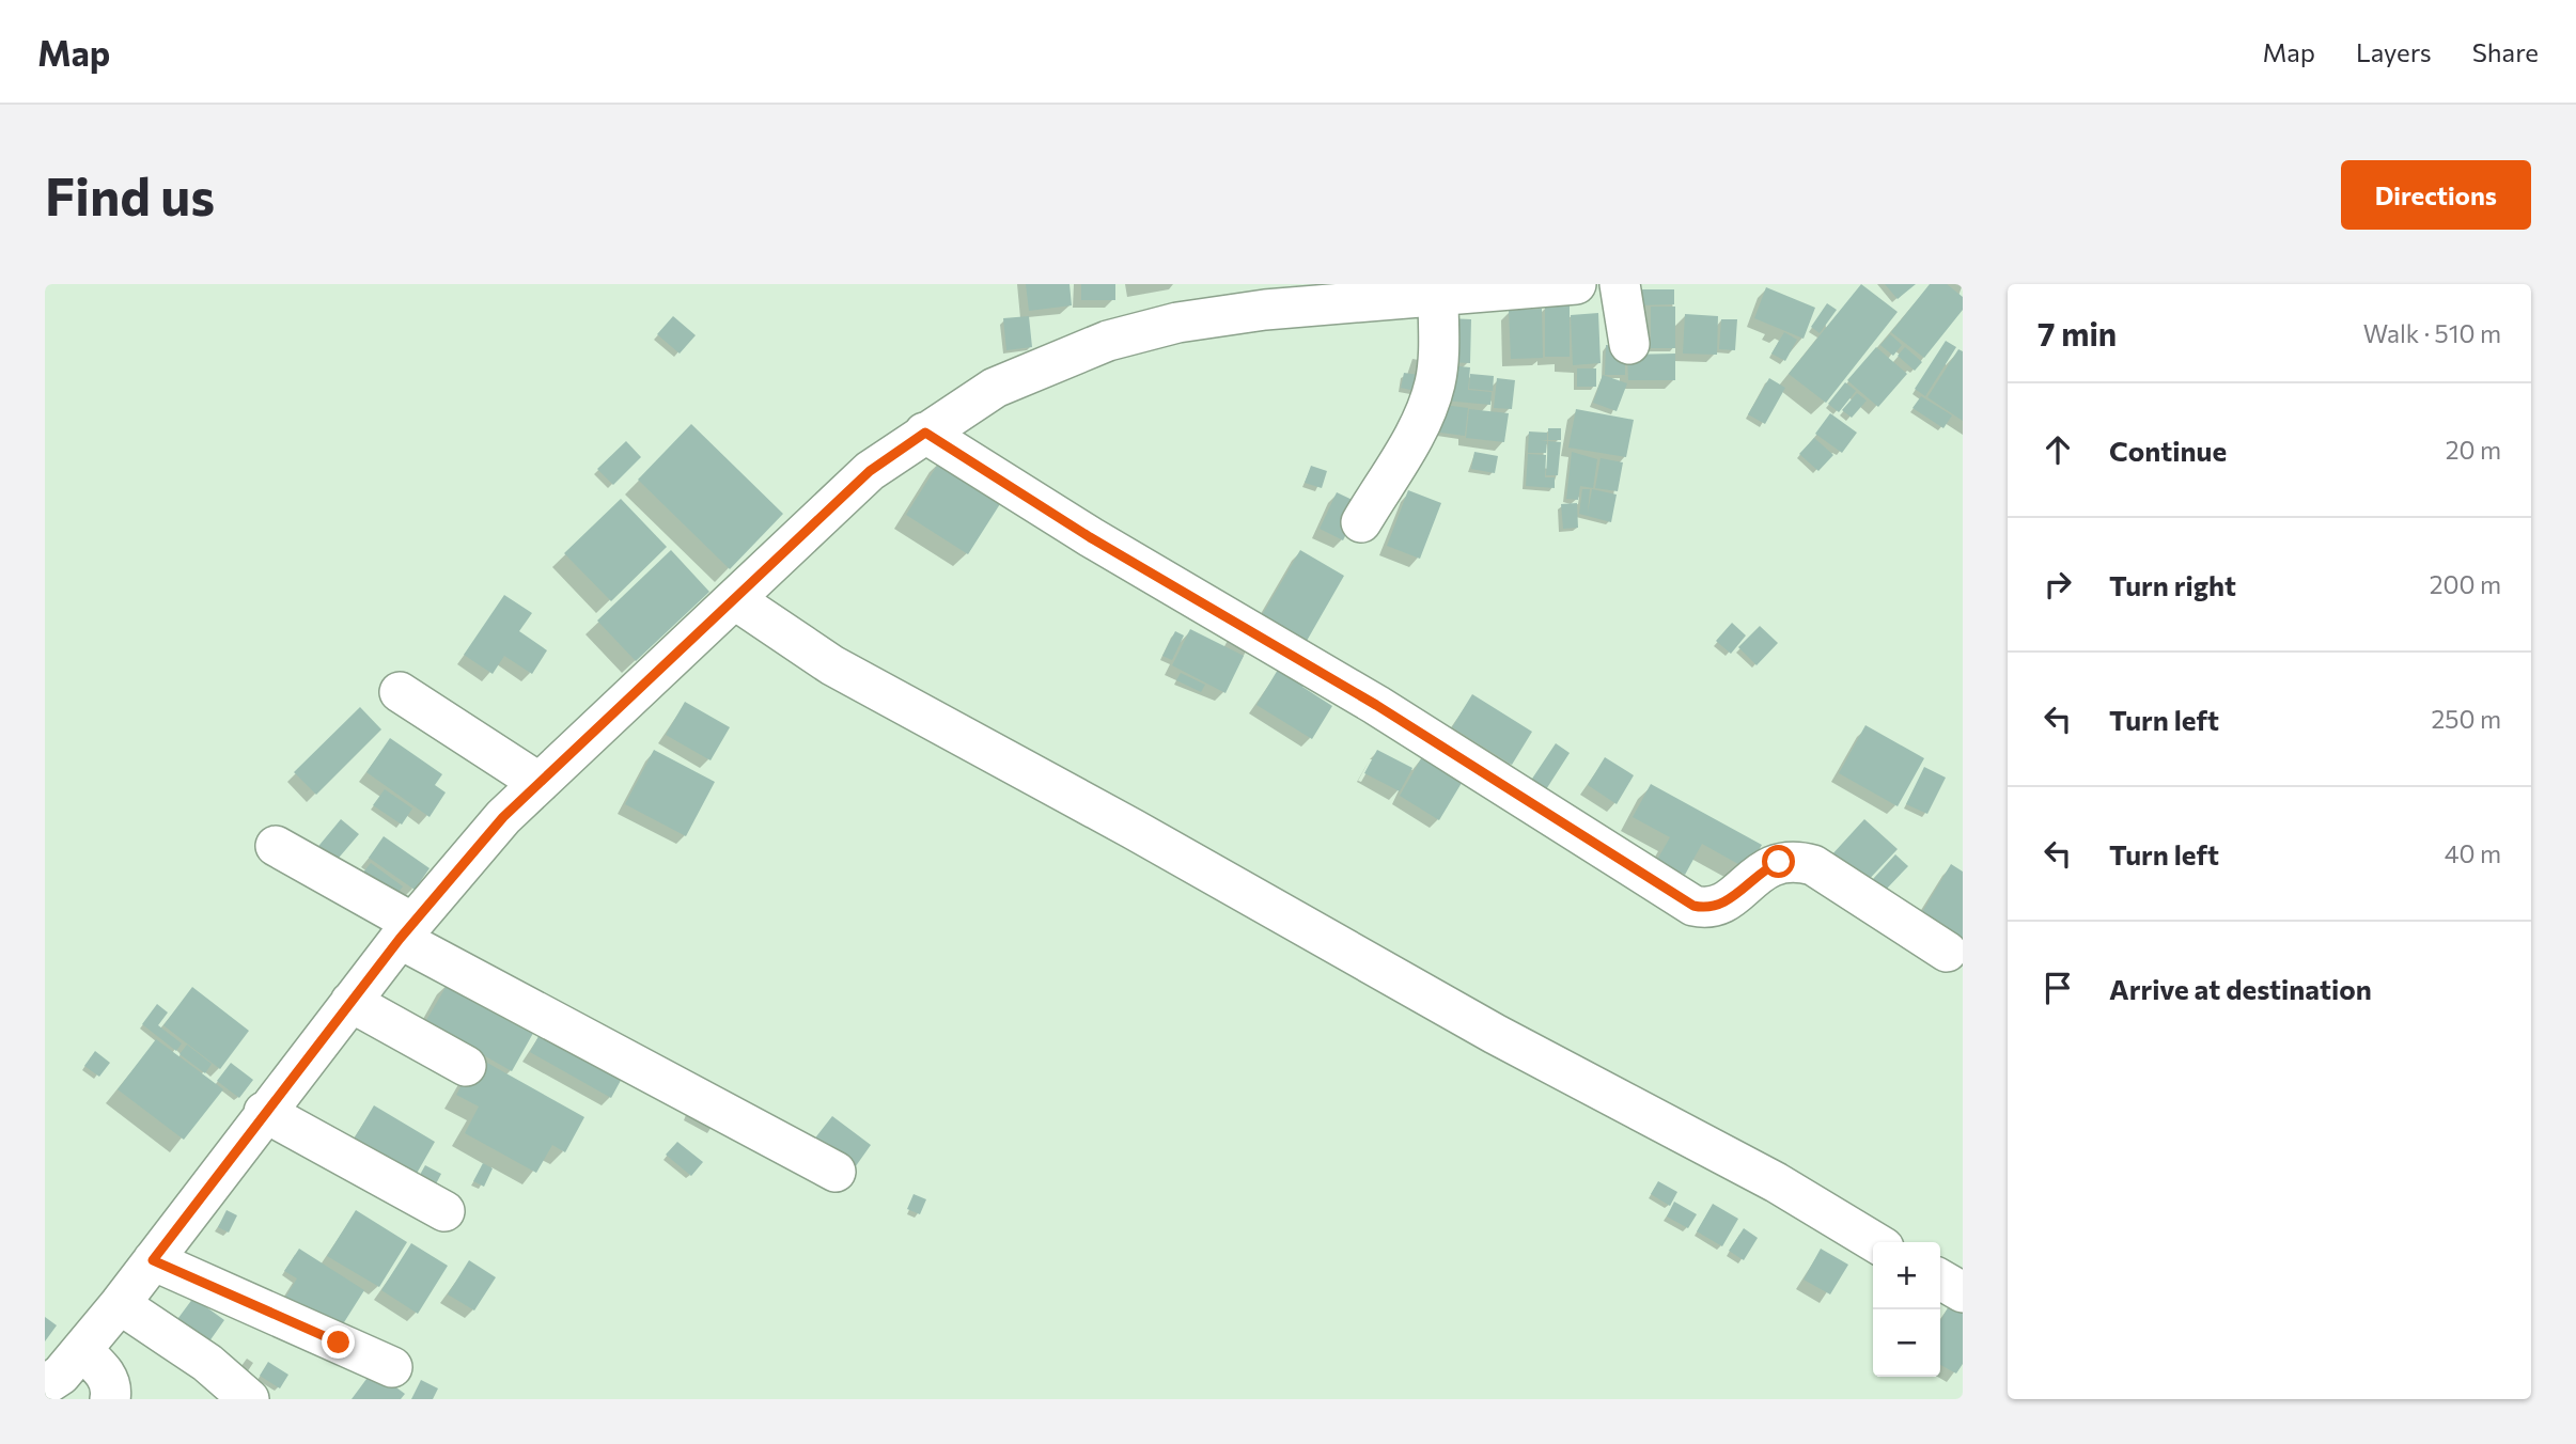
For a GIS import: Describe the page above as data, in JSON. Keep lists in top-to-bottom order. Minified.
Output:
{"page":{"header":"Map","nav":["Map","Layers","Share"],"buttons":"Directions","title":"Find us","heading":["7 min","Walk · 510 m"],"list":[["Continue","20 m"],["Turn right","200 m"],["Turn left","250 m"],["Turn left","40 m"],"Arrive at destination"],"map_buttons":["+","−"]}}
